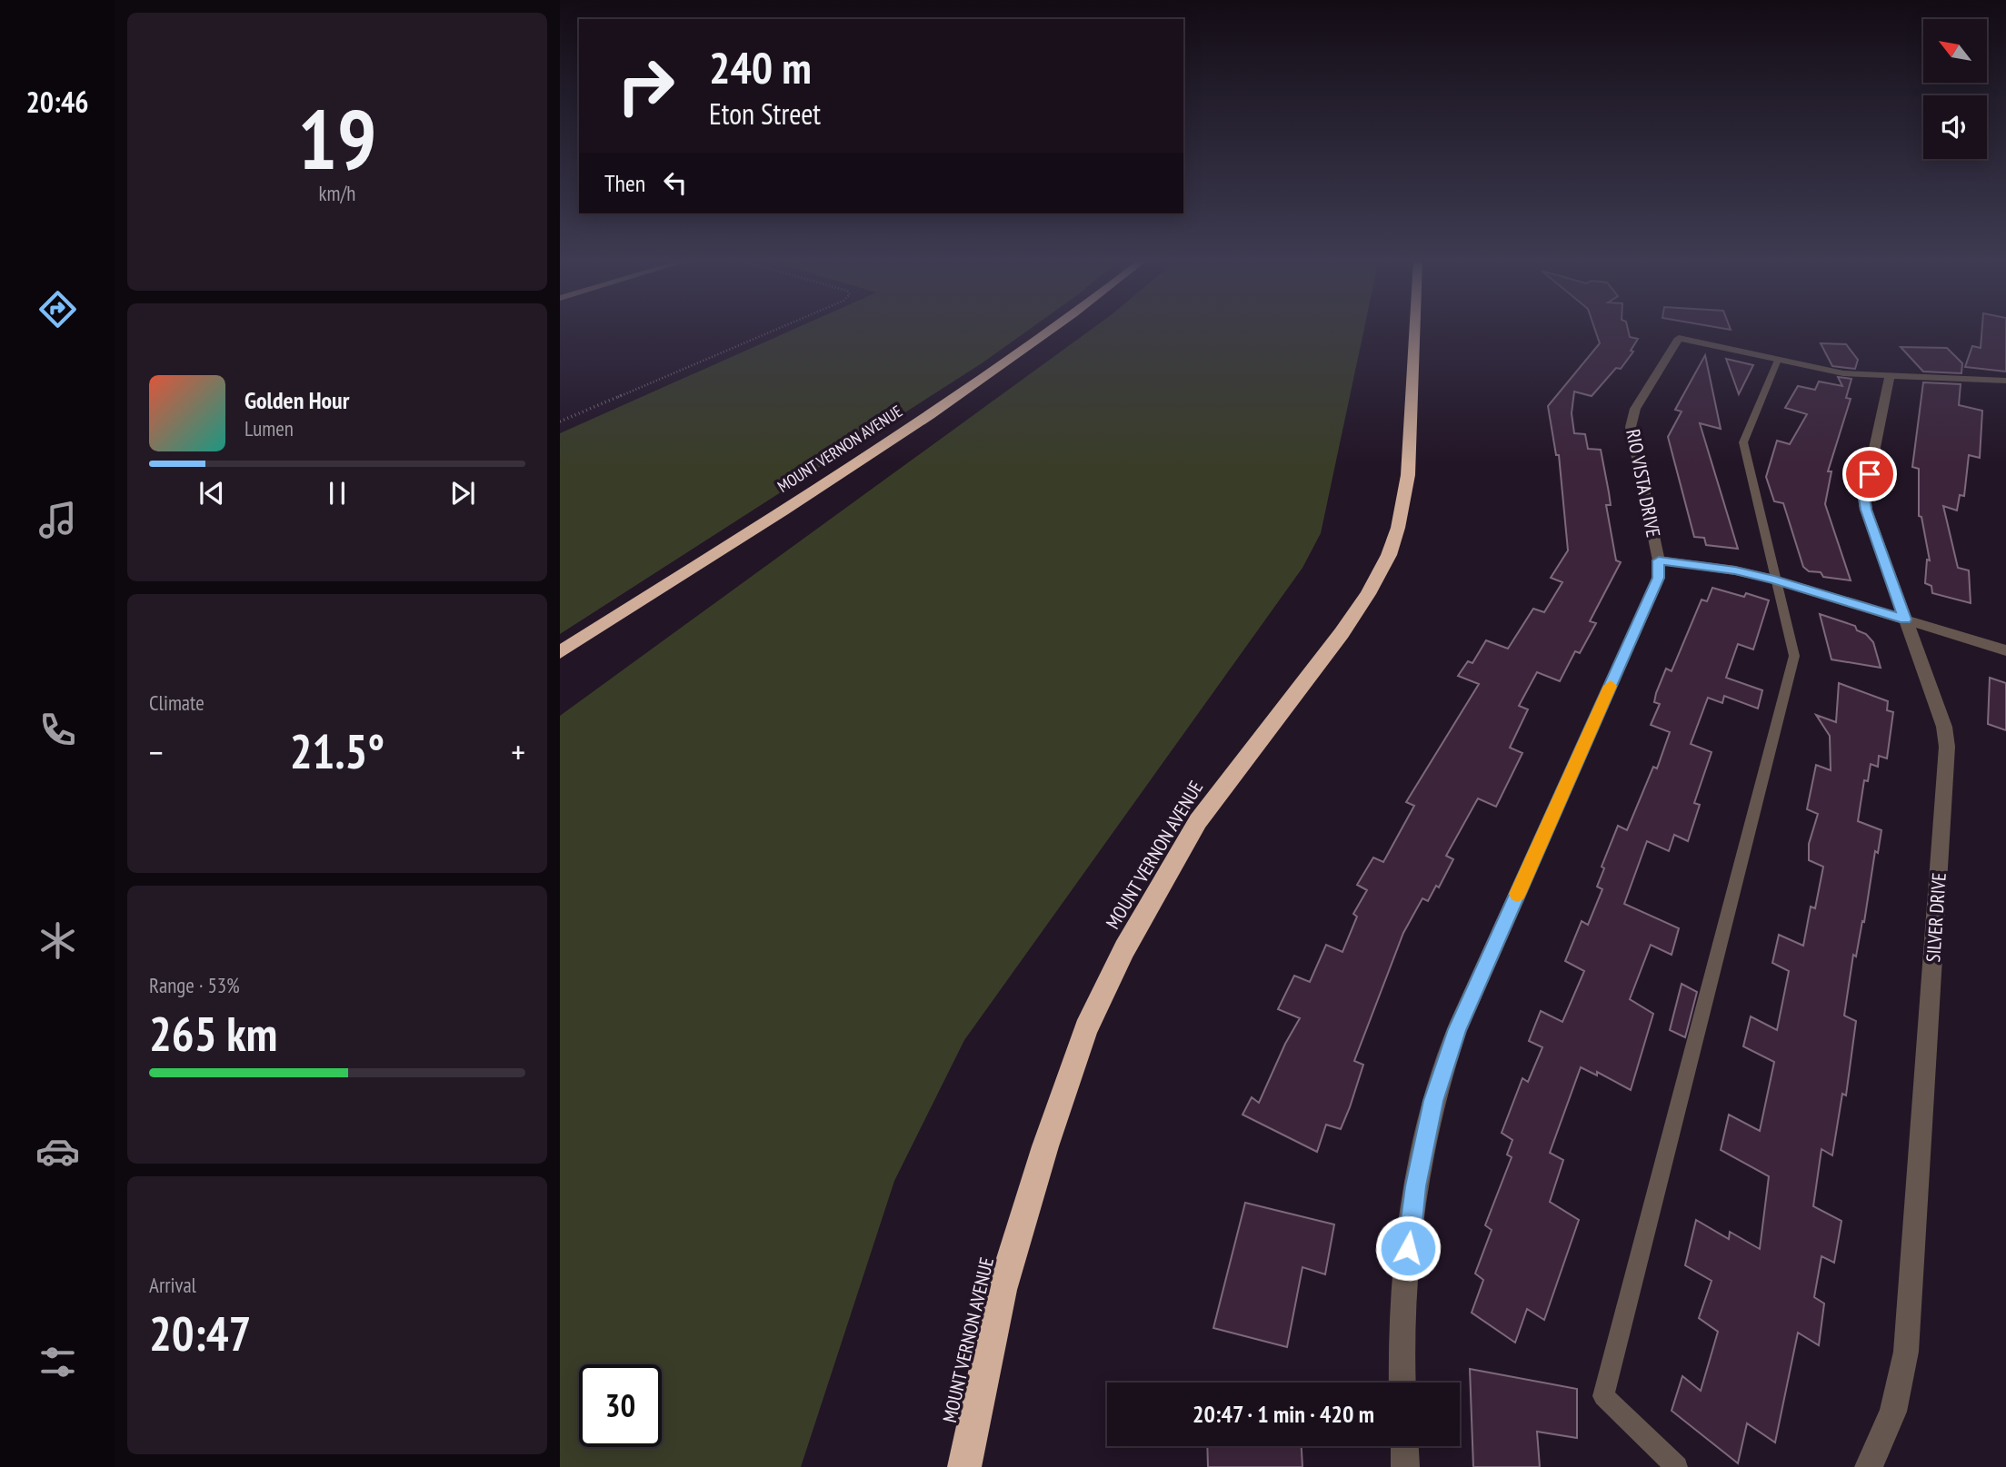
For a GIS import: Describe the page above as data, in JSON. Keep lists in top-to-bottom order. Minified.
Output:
{"streets":{"highway":["MOUNT VERNON AVENUE"],"street":["RIO VISTA DRIVE","SILVER DRIVE"]},"north":"top left","page":{"tabs":"20:46","tile":[["19","km/h"],"Climate",["Range · 53%","265 km"],["Arrival","20:47"]],"turn":["240 m","Eton Street"],"then":"Then","song":["Golden Hour","Lumen"],"heat":["−","21.5°","+"],"limit":"30","trip":"20:47 · 1 min · 420 m"}}
